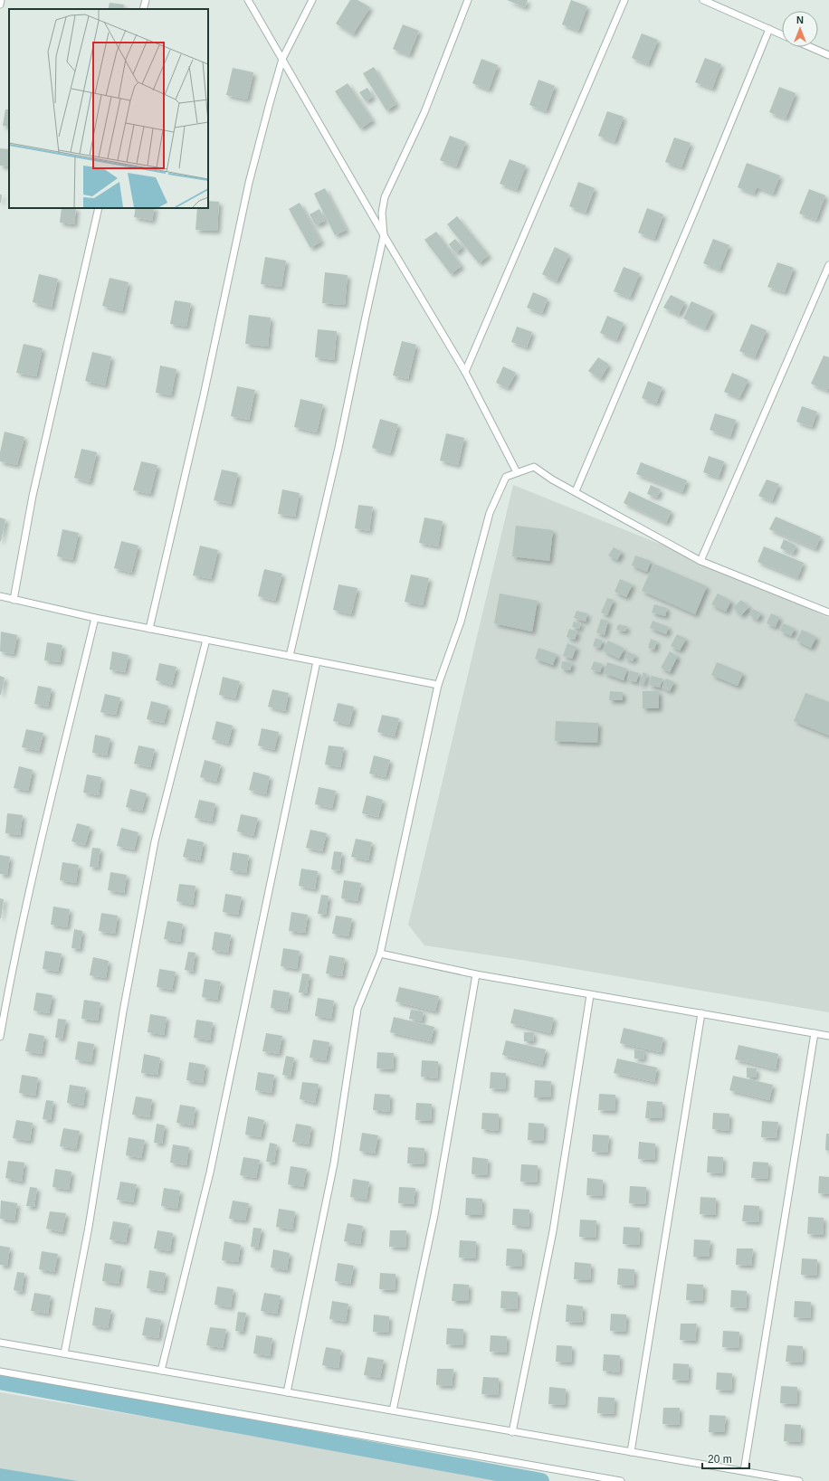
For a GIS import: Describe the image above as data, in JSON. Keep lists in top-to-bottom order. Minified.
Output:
{"scale_bar":"20 m","north":"top"}
